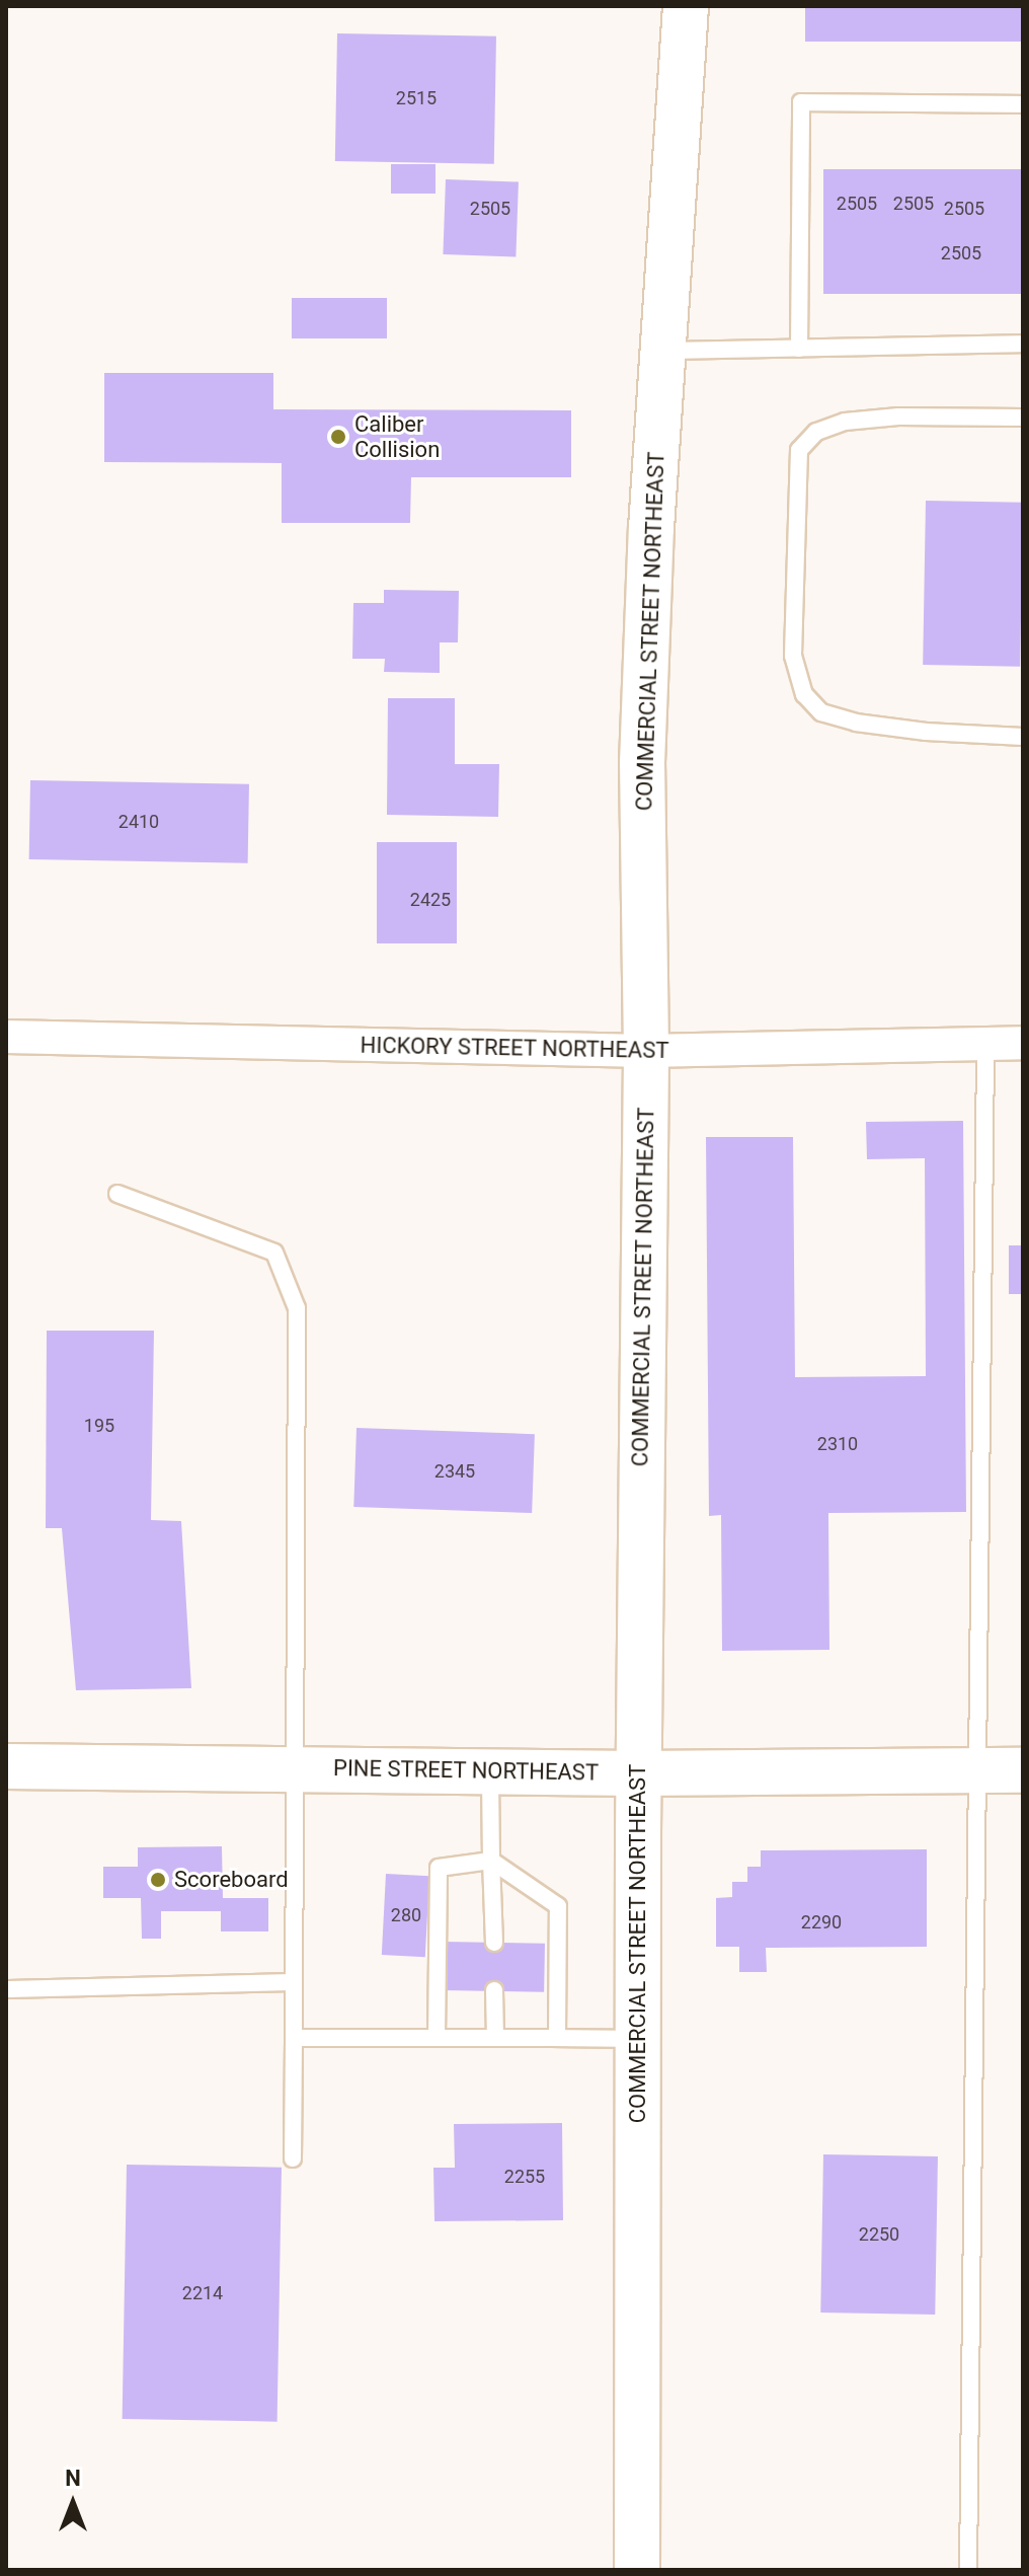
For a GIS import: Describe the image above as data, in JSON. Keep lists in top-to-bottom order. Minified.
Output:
{"streets":{"main road":["COMMERCIAL STREET NORTHEAST","PINE STREET NORTHEAST"],"street":["HICKORY STREET NORTHEAST"]},"crossings":[["COMMERCIAL STREET NORTHEAST","HICKORY STREET NORTHEAST"],["COMMERCIAL STREET NORTHEAST","PINE STREET NORTHEAST"]],"places":["Caliber Collision","Scoreboard"],"house_numbers":["2515","2505","2505","2505","2505","2505","2410","2425","195","2310","2345","280","2290","2255","2250","2214"],"north":"top"}
